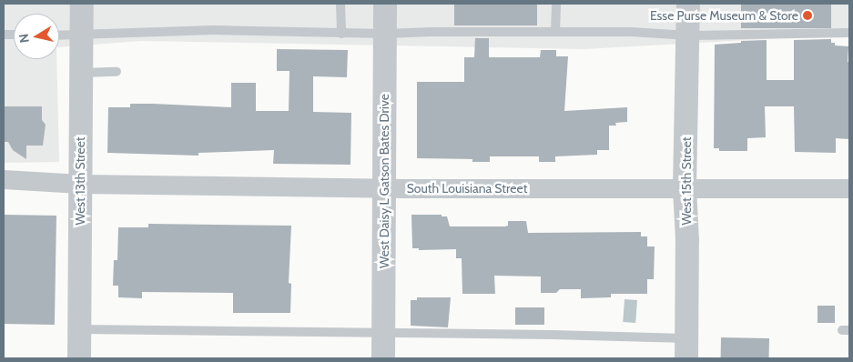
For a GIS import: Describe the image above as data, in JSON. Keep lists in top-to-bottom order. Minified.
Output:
{"streets":{"street":["West 13th Street","West Daisy L Gatson Bates Drive","West 15th Street","South Louisiana Street"]},"crossings":[["West 13th Street","South Louisiana Street"],["West Daisy L Gatson Bates Drive","South Louisiana Street"],["West 15th Street","South Louisiana Street"]],"places":["Esse Purse Museum & Store"],"north":"left"}
